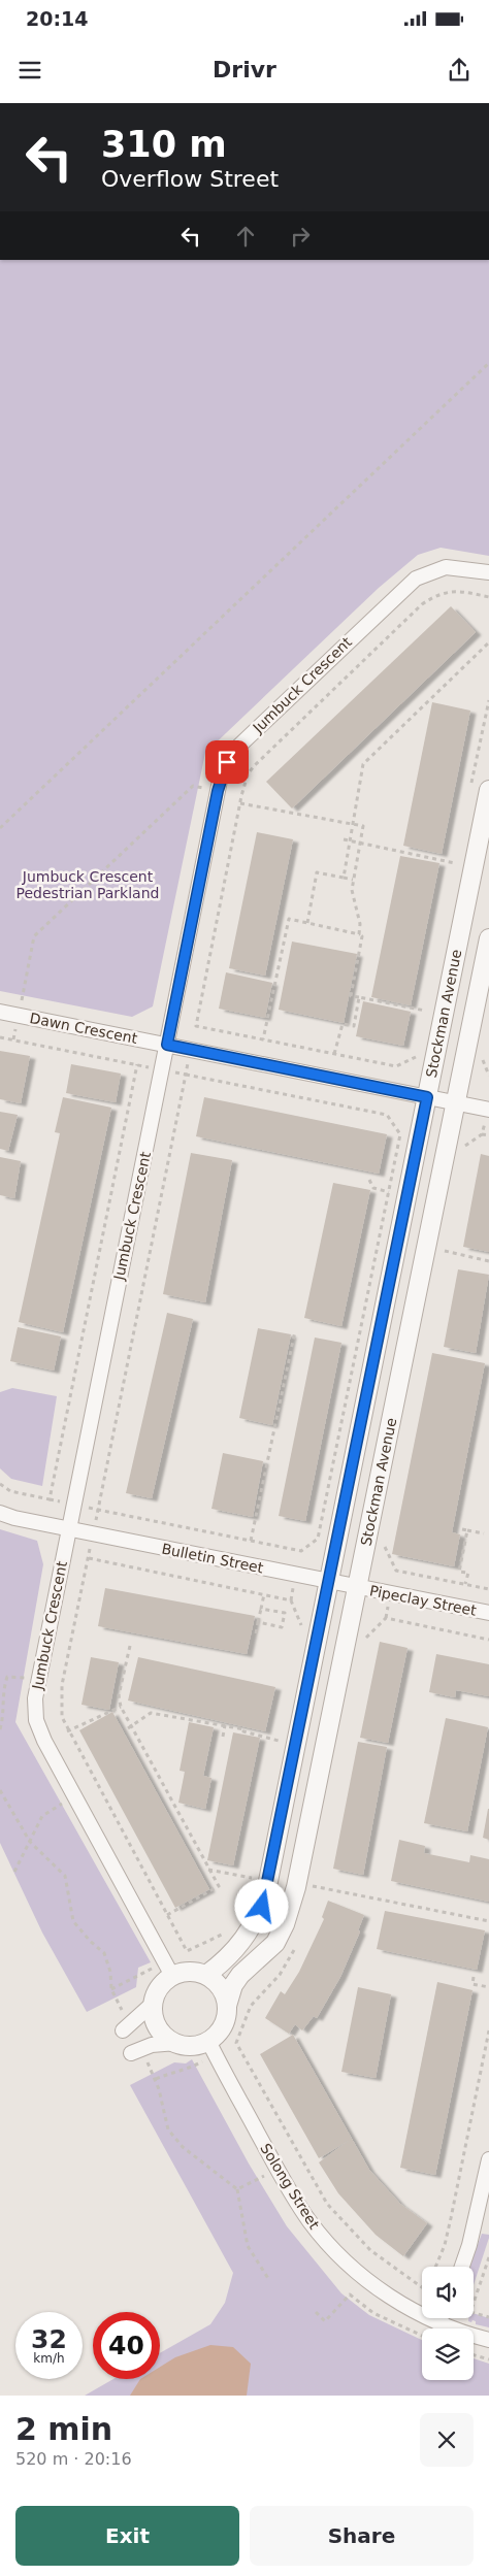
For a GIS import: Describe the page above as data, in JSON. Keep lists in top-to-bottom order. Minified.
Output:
{"streets":{"street":["Jumbuck Crescent","Stockman Avenue","Dawn Crescent","Bulletin Street","Pipeclay Street","Solong Street"]},"crossings":[["Jumbuck Crescent","Stockman Avenue"],["Jumbuck Crescent","Dawn Crescent"],["Jumbuck Crescent","Bulletin Street"],["Jumbuck Crescent","Solong Street"],["Stockman Avenue","Dawn Crescent"],["Stockman Avenue","Bulletin Street"],["Stockman Avenue","Pipeclay Street"],["Stockman Avenue","Solong Street"],["Bulletin Street","Pipeclay Street"]],"parks":["Jumbuck Crescent Pedestrian Parkland"],"page":{"status":"20:14","header":"Drivr","turn":["310 m","Overflow Street"],"speed":"32 km/h","limit":"40","heading":["2 min","520 m · 20:16"],"buttons":["Exit","Share"]}}
